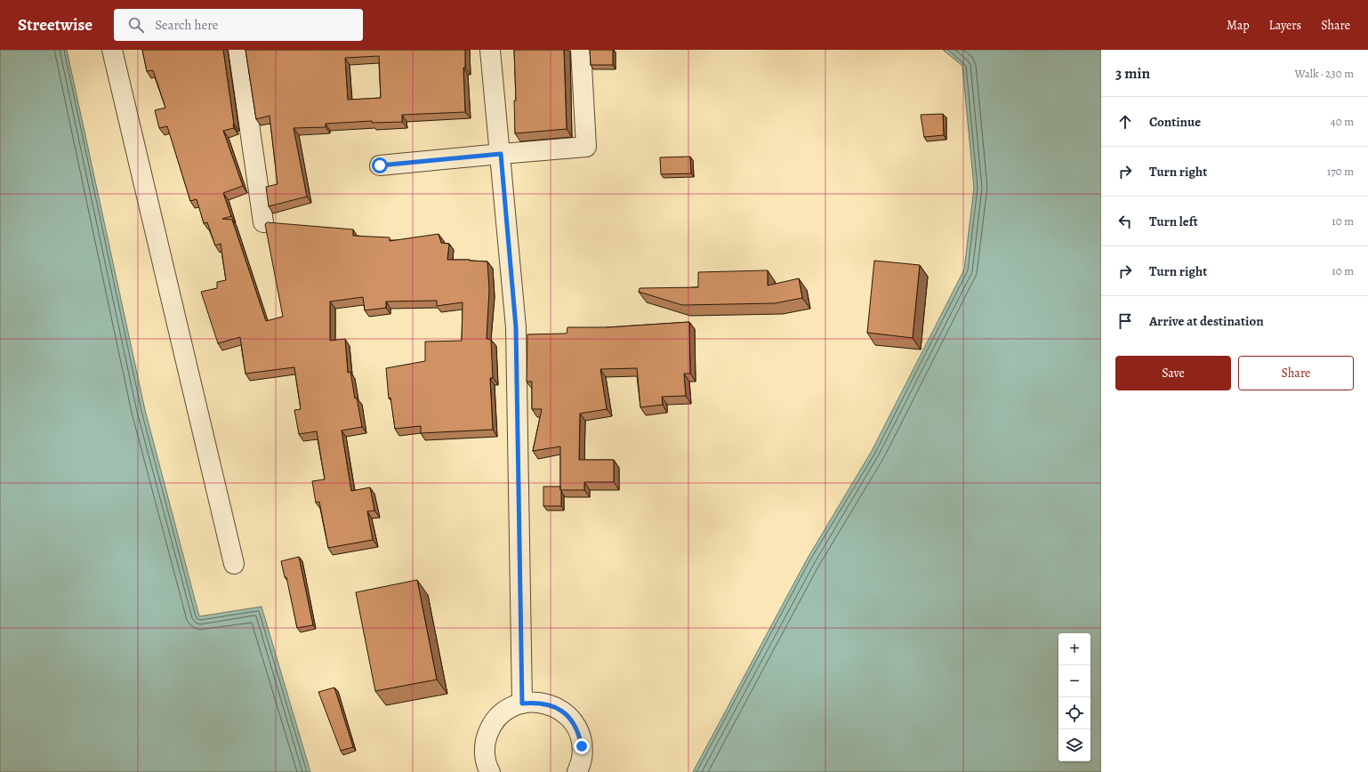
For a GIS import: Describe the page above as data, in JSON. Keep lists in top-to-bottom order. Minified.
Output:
{"page":{"header":"Streetwise","search":"Search here","nav":["Map","Layers","Share"],"heading":["3 min","Walk · 230 m"],"list":[["Continue","40 m"],["Turn right","170 m"],["Turn left","10 m"],["Turn right","10 m"],"Arrive at destination"],"buttons":["Save","Share"],"map_buttons":["+","−"]}}
